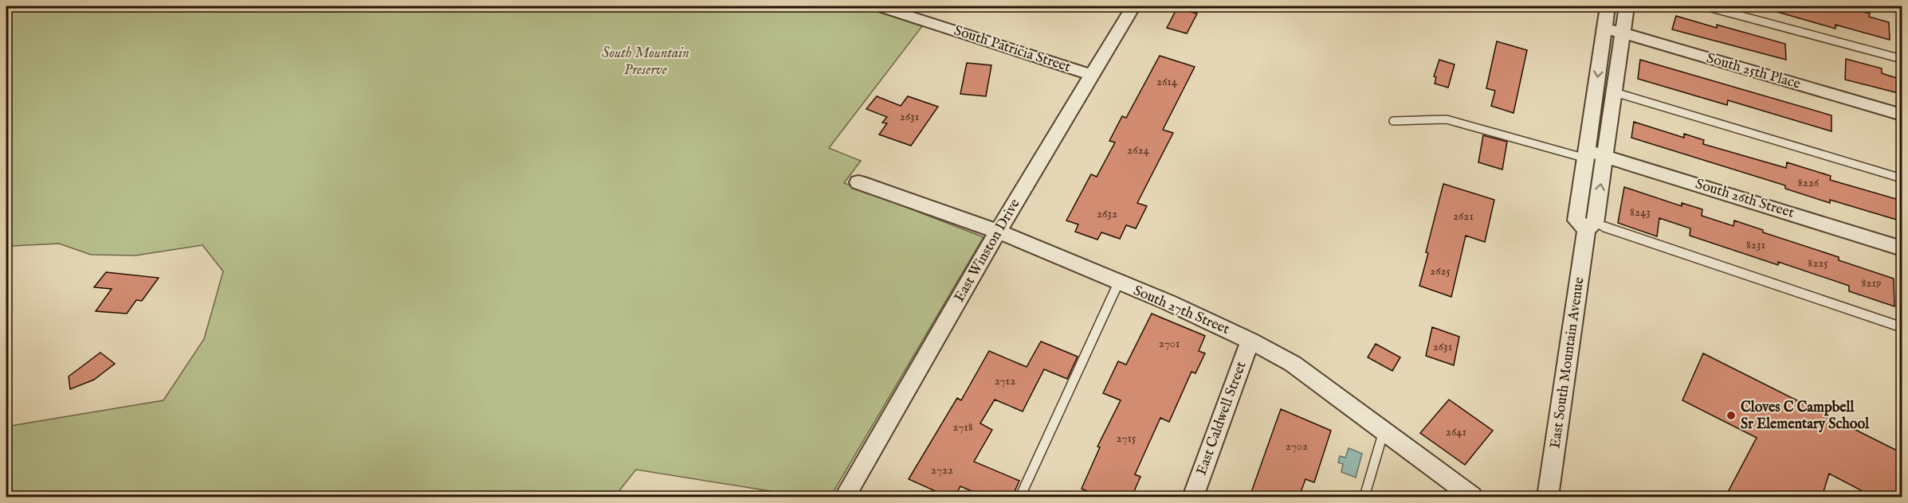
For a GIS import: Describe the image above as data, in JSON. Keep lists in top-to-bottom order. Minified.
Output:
{"streets":{"street":["South Patricia Street","South 25th Place","South 26th Street","East Winston Drive","South 27th Street","East South Mountain Avenue","East Caldwell Street"]},"crossings":[["South Patricia Street","East Winston Drive"],["South 25th Place","East South Mountain Avenue"],["South 26th Street","East South Mountain Avenue"],["East Winston Drive","South 27th Street"],["South 27th Street","East Caldwell Street"]],"parks":["South Mountain Preserve"],"places":["Cloves C Campbell Sr Elementary School"],"house_numbers":["2614","2631","2624","8226","8243","2632","2621","8231","8225","2625","8219","2701","2631","2712","2718","2641","2715","2702","2722"]}
